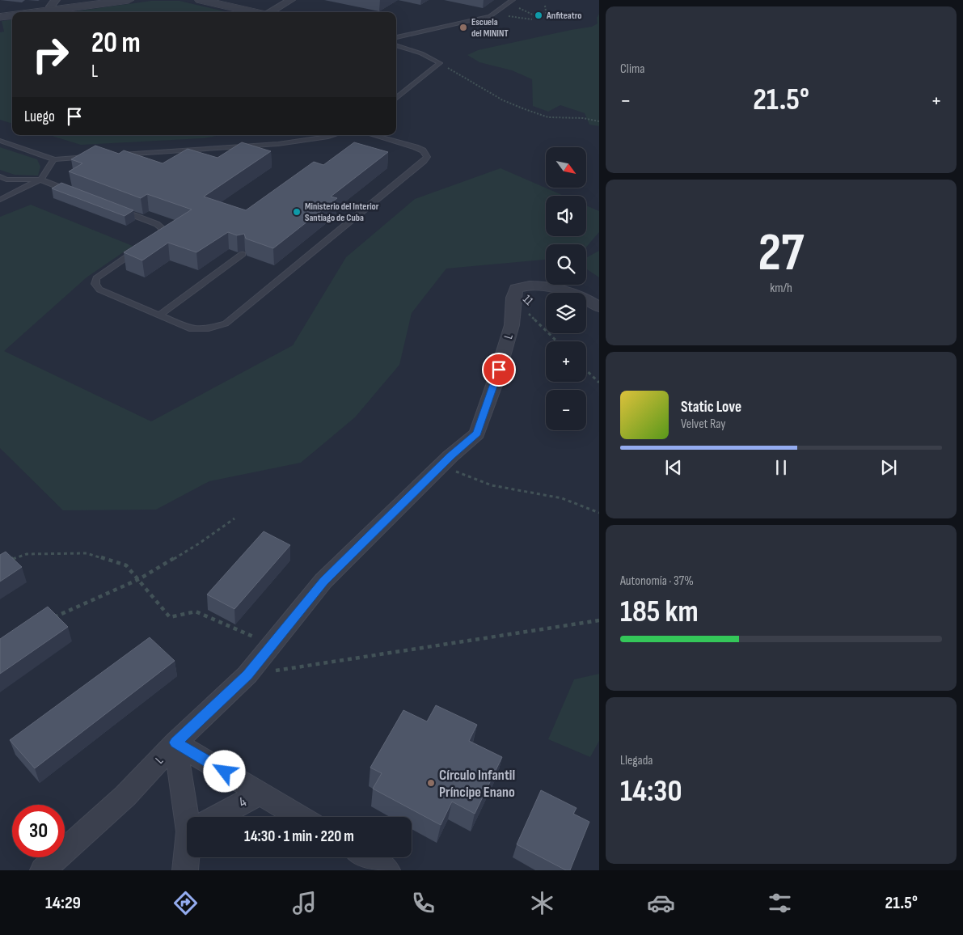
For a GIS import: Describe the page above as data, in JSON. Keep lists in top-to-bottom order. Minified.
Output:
{"streets":{"street":["L","4"],"path":["11"]},"crossings":[["11","L"],["L","4"]],"places":["Anfiteatro","Escuela del MININT","Ministerio del Interior Santiago de Cuba","Círculo Infantil Príncipe Enano"],"north":"bottom right","page":{"tile":["Clima",["27","km/h"],["Autonomía · 37%","185 km"],["Llegada","14:30"]],"turn":["20 m","L"],"heat":["−","21.5°","+"],"then":"Luego","map_buttons":["+","−"],"song":["Static Love","Velvet Ray"],"limit":"30","trip":"14:30 · 1 min · 220 m","tabs":["14:29","21.5°"]}}
